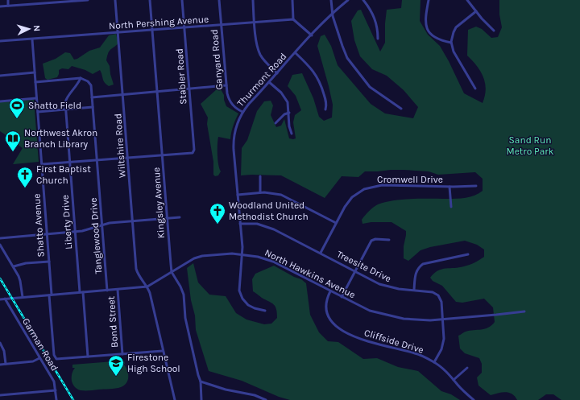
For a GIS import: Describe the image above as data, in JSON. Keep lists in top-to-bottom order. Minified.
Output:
{"streets":{"street":["North Pershing Avenue","Ganyard Road","Stabler Road","Thurmont Road","Wiltshire Road","Cromwell Drive","Kingsley Avenue","Liberty Drive","Shatto Avenue","Tanglewood Drive","Treesite Drive","North Hawkins Avenue","Bond Street","Cliffside Drive","Garman Road"]},"crossings":[["North Pershing Avenue","Ganyard Road"],["North Pershing Avenue","Stabler Road"],["North Pershing Avenue","Wiltshire Road"],["North Pershing Avenue","Kingsley Avenue"],["North Pershing Avenue","Shatto Avenue"],["Ganyard Road","Thurmont Road"],["Stabler Road","Kingsley Avenue"],["Thurmont Road","Treesite Drive"],["Thurmont Road","North Hawkins Avenue"],["Wiltshire Road","North Hawkins Avenue"],["Cromwell Drive","Treesite Drive"],["Kingsley Avenue","North Hawkins Avenue"],["Liberty Drive","Tanglewood Drive"],["Liberty Drive","North Hawkins Avenue"],["Shatto Avenue","North Hawkins Avenue"],["Tanglewood Drive","North Hawkins Avenue"],["Treesite Drive","North Hawkins Avenue"],["Treesite Drive","Cliffside Drive"],["North Hawkins Avenue","Bond Street"],["North Hawkins Avenue","Cliffside Drive"],["North Hawkins Avenue","Garman Road"]],"parks":["Sand Run Metro Park"],"places":{"sports":["Shatto Field"],"library":["Northwest Akron Branch Library"],"church":["First Baptist Church","Woodland United Methodist Church"],"school or university":["Firestone High School"]},"north":"right"}
